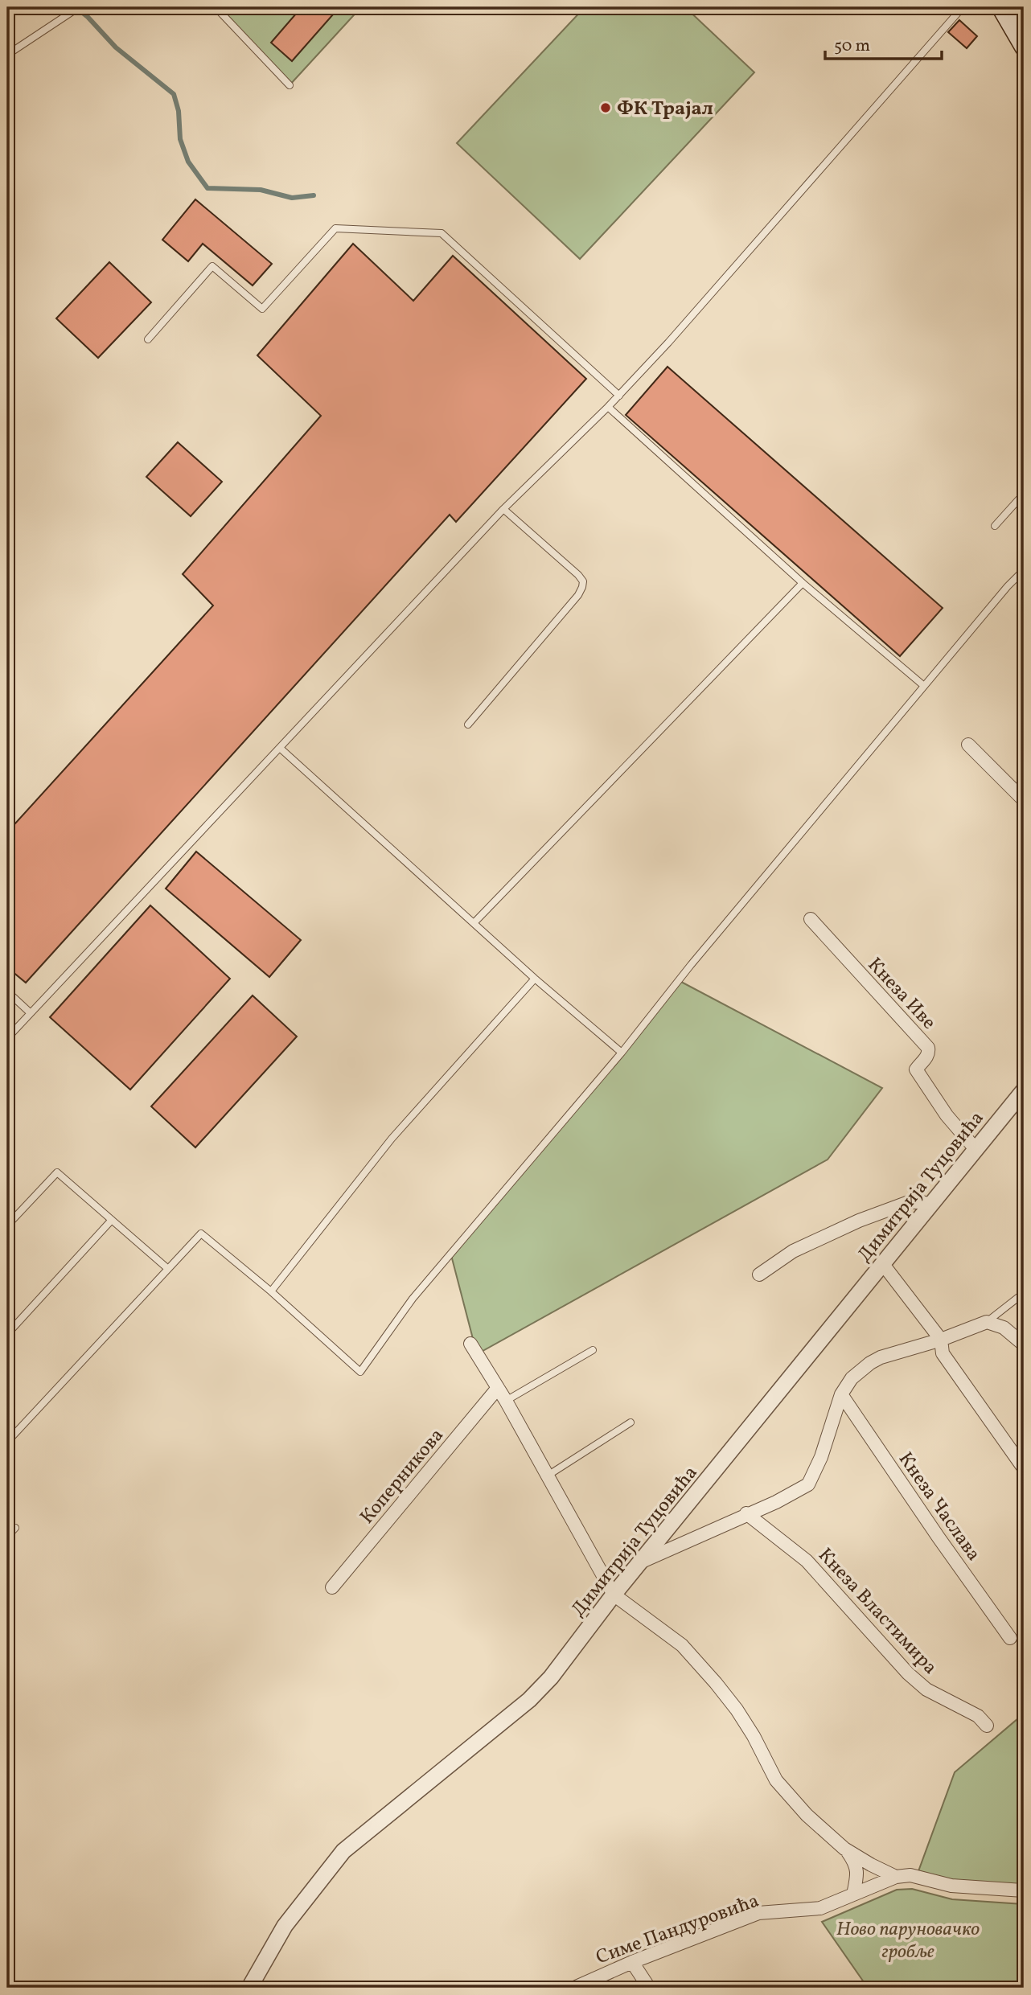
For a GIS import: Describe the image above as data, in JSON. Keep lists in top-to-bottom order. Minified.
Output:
{"streets":{"street":["Кнеза Иве","Димитрија Туцовића","Коперникова","Кнеза Часлава","Кнеза Властимира","Симе Пандуровића"]},"crossings":[["Кнеза Иве","Димитрија Туцовића"]],"parks":["Ново паруновачко гробље"],"places":["ФК Трајал"],"scale_bar":"50 m"}
